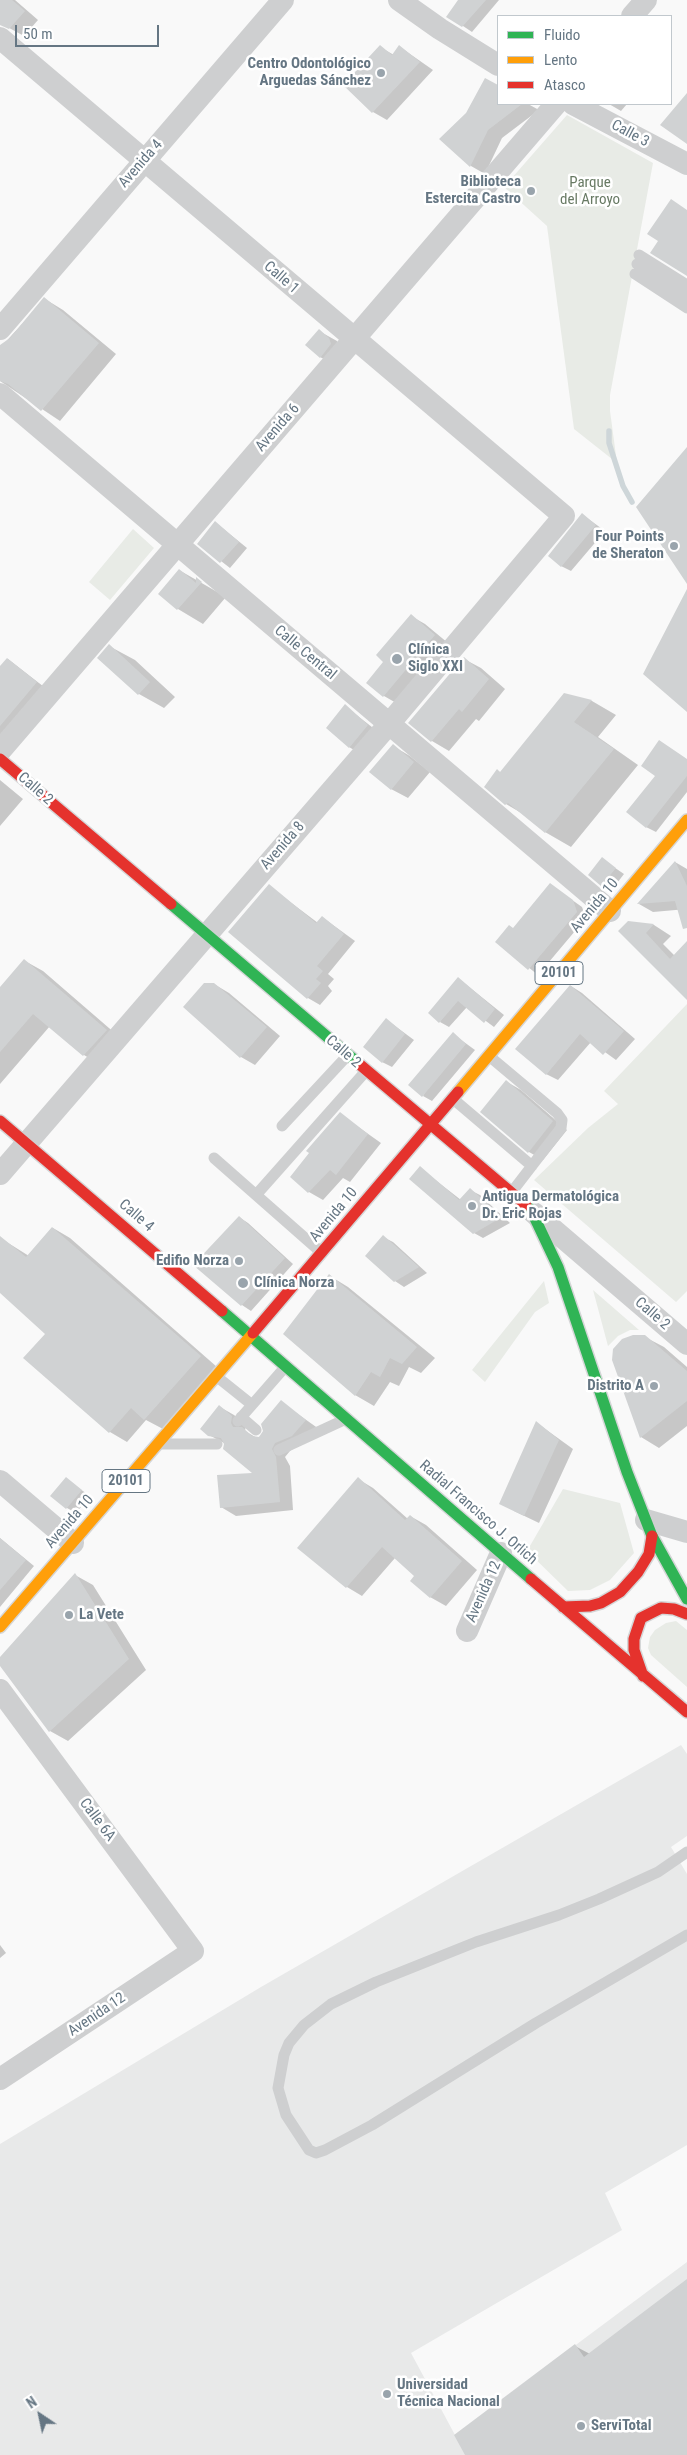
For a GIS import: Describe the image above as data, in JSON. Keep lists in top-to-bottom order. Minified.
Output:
{"streets":{"main road":["Calle 2","Avenida 10","20101","Calle 4","Radial Francisco J. Orlich"],"street":["Calle 3","Avenida 4","Calle 1","Avenida 6","Calle Central","Avenida 8","Avenida 12","Calle 6A"]},"crossings":[["Avenida 4","Calle 1"],["Calle 1","Avenida 6"],["Calle 1","Avenida 8"],["Avenida 6","Calle Central"],["Calle Central","Avenida 8"],["Calle Central","Avenida 10"],["Calle 2","Avenida 8"],["Calle 2","Avenida 10"],["Avenida 8","Calle 4"],["Avenida 10","Calle 4"],["Avenida 10","Radial Francisco J. Orlich"],["Calle 4","Radial Francisco J. Orlich"],["Radial Francisco J. Orlich","Avenida 12"],["Avenida 12","Calle 6A"]],"parks":["Parque del Arroyo"],"places":["Centro Odontológico Arguedas Sánchez","Biblioteca Estercita Castro","Four Points de Sheraton","Clínica Siglo XXI","Antigua Dermatológica Dr. Eric Rojas","Edifio Norza","Clínica Norza","Distrito A","La Vete","Universidad Técnica Nacional","ServiTotal"],"legend":["Fluido","Lento","Atasco"],"scale_bar":"50 m","north":"top left"}
